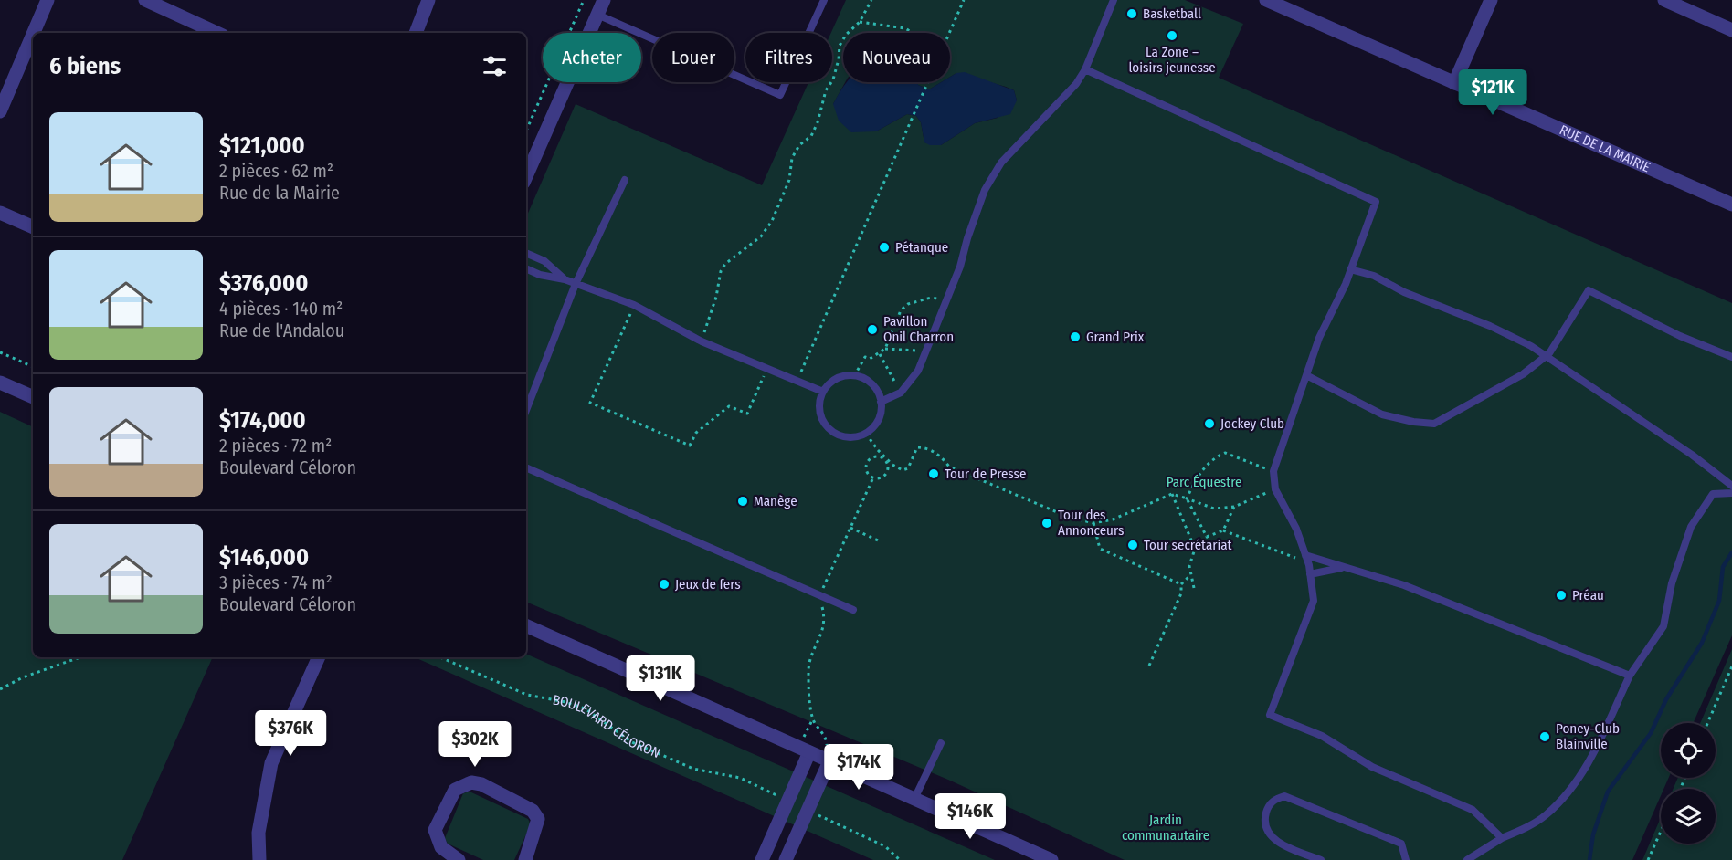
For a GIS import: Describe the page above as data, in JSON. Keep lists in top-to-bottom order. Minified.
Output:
{"streets":{"street":["RUE DE LA MAIRIE"],"path":["BOULEVARD CÉLORON"]},"parks":["Parc Équestre","Jardin communautaire"],"places":["Basketball","La Zone – loisirs jeunesse","Pétanque","Pavillon Onil Charron","Grand Prix","Jockey Club","Tour de Presse","Manège","Tour des Annonceurs","Tour secrétariat","Jeux de fers","Préau","Poney-Club Blainville"],"page":{"chip":["Acheter","Louer","Filtres","Nouveau"],"heading":"6 biens","price":["$121K","$131K","$376K","$302K","$174K","$146K"],"list":[{"name":"$121,000","note":"2 pièces · 62 m² · Rue de la Mairie"},{"name":"$376,000","note":"4 pièces · 140 m² · Rue de l'Andalou"},{"name":"$174,000","note":"2 pièces · 72 m² · Boulevard Céloron"},{"name":"$146,000","note":"3 pièces · 74 m² · Boulevard Céloron"}]}}
